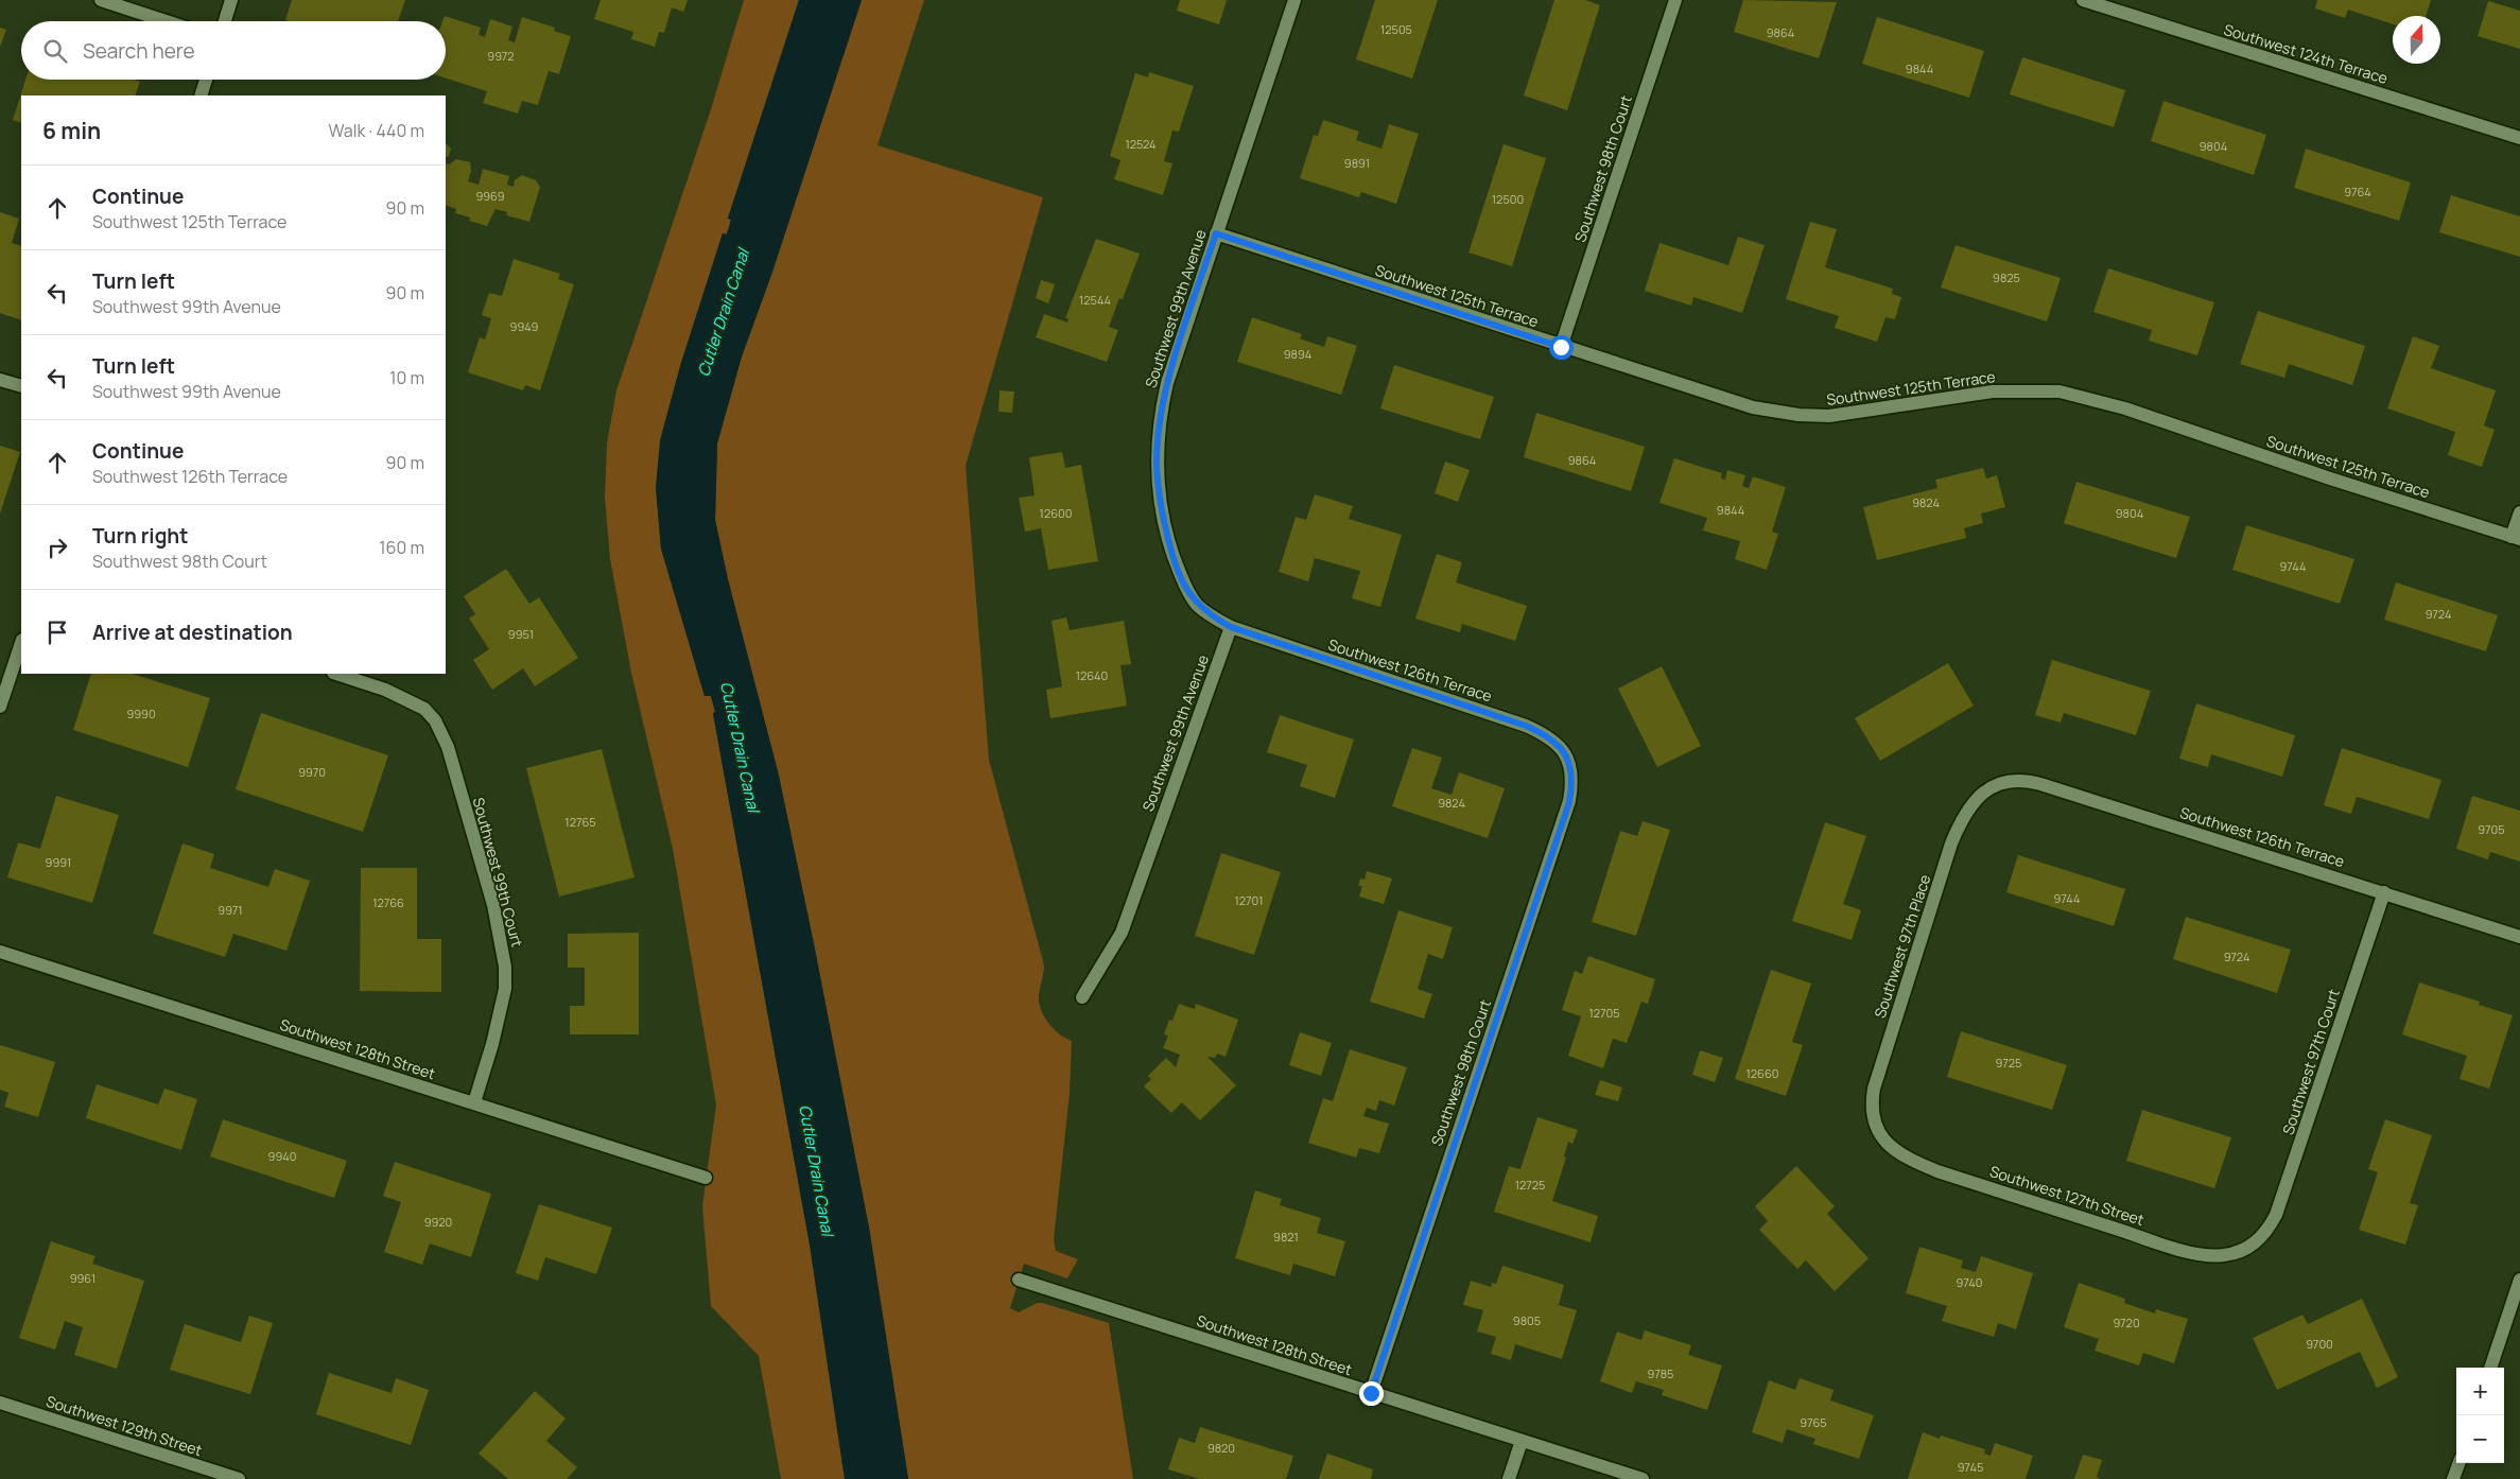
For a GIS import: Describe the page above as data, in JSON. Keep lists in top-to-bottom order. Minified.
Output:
{"streets":{"street":["Southwest 124th Terrace","Southwest 98th Court","Southwest 125th Terrace","Southwest 99th Avenue","Southwest 126th Terrace","Southwest 99th Court","Southwest 97th Place","Southwest 128th Street","Southwest 97th Court","Southwest 127th Street","Southwest 129th Street"]},"crossings":[["Southwest 98th Court","Southwest 125th Terrace"],["Southwest 98th Court","Southwest 126th Terrace"],["Southwest 98th Court","Southwest 128th Street"],["Southwest 125th Terrace","Southwest 99th Avenue"],["Southwest 99th Avenue","Southwest 126th Terrace"],["Southwest 126th Terrace","Southwest 97th Place"],["Southwest 126th Terrace","Southwest 97th Court"],["Southwest 99th Court","Southwest 128th Street"],["Southwest 97th Place","Southwest 127th Street"],["Southwest 97th Court","Southwest 127th Street"]],"water":["Cutler Drain Canal"],"house_numbers":["12505","9864","9972","9844","12524","9804","9891","9764","9969","12500","9825","12544","9949","9894","9864","9824","9844","12600","9804","9744","9724","9951","12640","9990","9970","9824","12765","9705","9991","9744","12701","12766","9971","9724","12705","9725","12660","9940","12725","9920","9821","9961","9740","9805","9720","9700","9785","9765","9820","9745"],"north":"top","page":{"search":"Search here","heading":["6 min","Walk · 440 m"],"list":[["Continue","Southwest 125th Terrace","90 m"],["Turn left","Southwest 99th Avenue","90 m"],["Turn left","Southwest 99th Avenue","10 m"],["Continue","Southwest 126th Terrace","90 m"],["Turn right","Southwest 98th Court","160 m"],"Arrive at destination"],"map_buttons":["+","−"]}}
